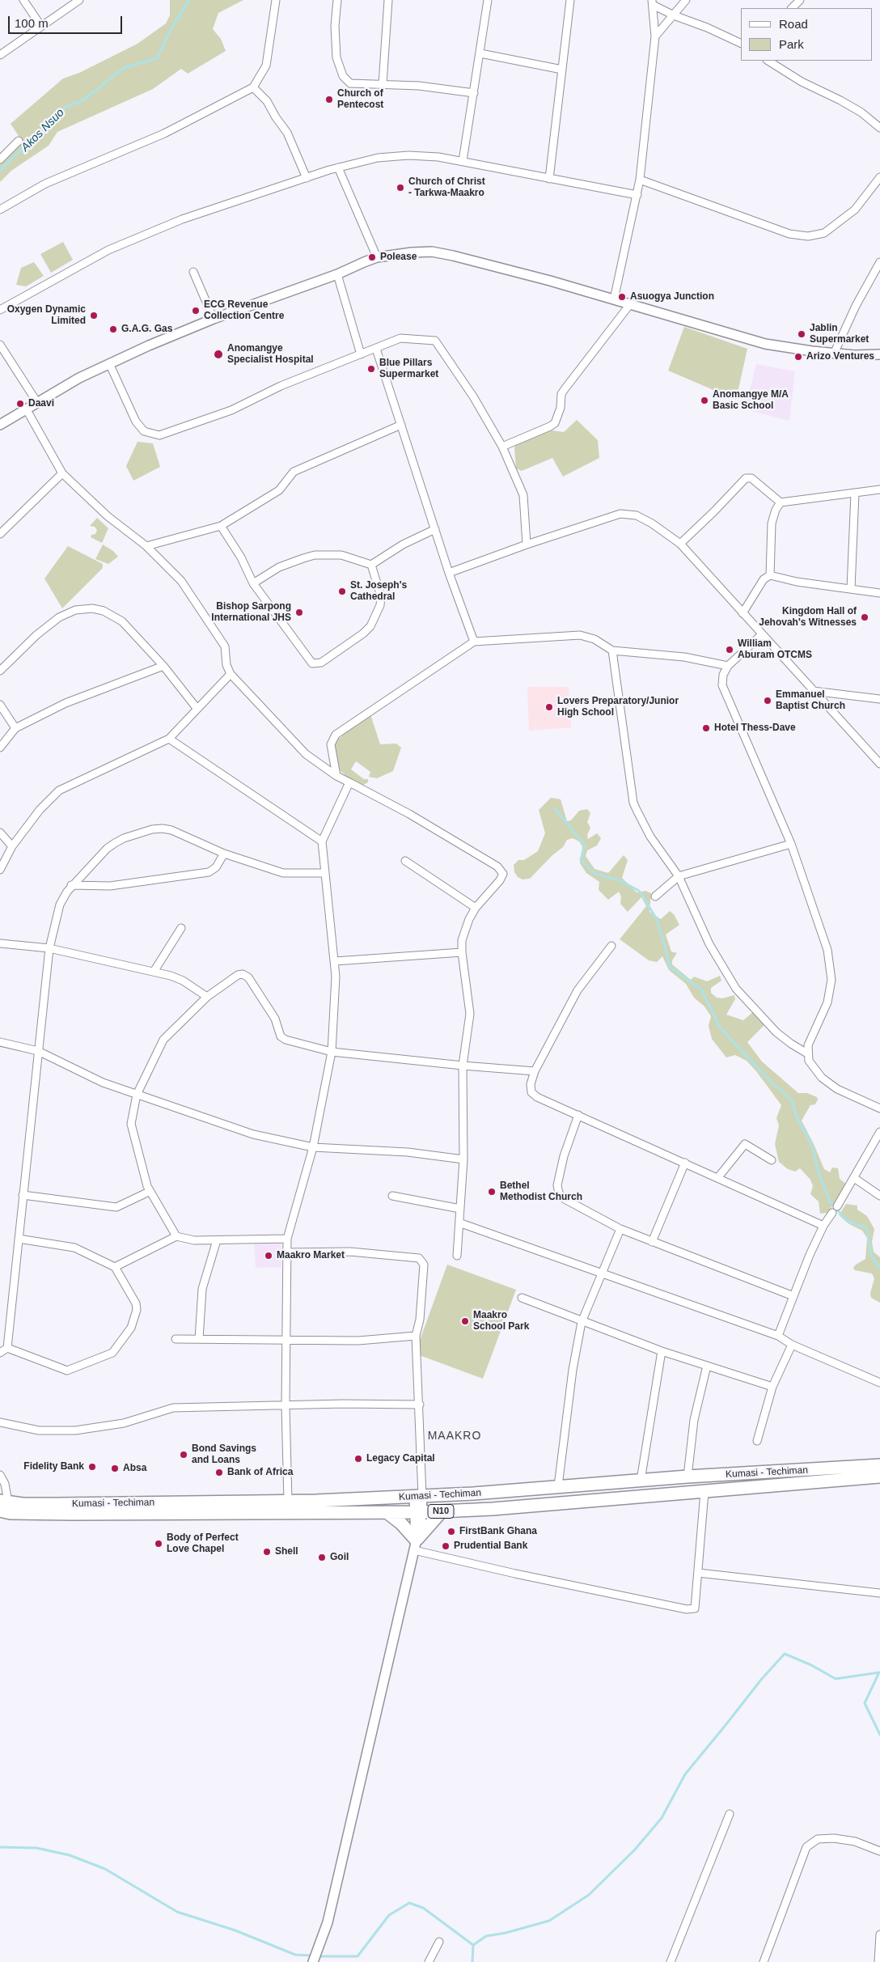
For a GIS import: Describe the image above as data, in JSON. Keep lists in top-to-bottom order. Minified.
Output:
{"streets":{"highway":["Kumasi - Techiman","N10"]},"crossings":[["Kumasi - Techiman","N10"]],"districts":["MAAKRO"],"water":["Akos Nsuo"],"places":["Church of Pentecost","Church of Christ - Tarkwa-Maakro","Polease","Asuogya Junction","ECG Revenue Collection Centre","Oxygen Dynamic Limited","G.A.G. Gas","Jablin Supermarket","Anomangye Specialist Hospital","Arizo Ventures","Blue Pillars Supermarket","Anomangye M/A Basic School","Daavi","St. Joseph's Cathedral","Bishop Sarpong International JHS","Kingdom Hall of Jehovah's Witnesses","William Aburam OTCMS","Emmanuel Baptist Church","Lovers Preparatory/Junior High School","Hotel Thess-Dave","Bethel Methodist Church","Maakro Market","Maakro School Park","Bond Savings and Loans","Legacy Capital","Fidelity Bank","Absa","Bank of Africa","FirstBank Ghana","Body of Perfect Love Chapel","Prudential Bank","Shell","Goil"],"legend":["Road","Park"],"scale_bar":"100 m"}
